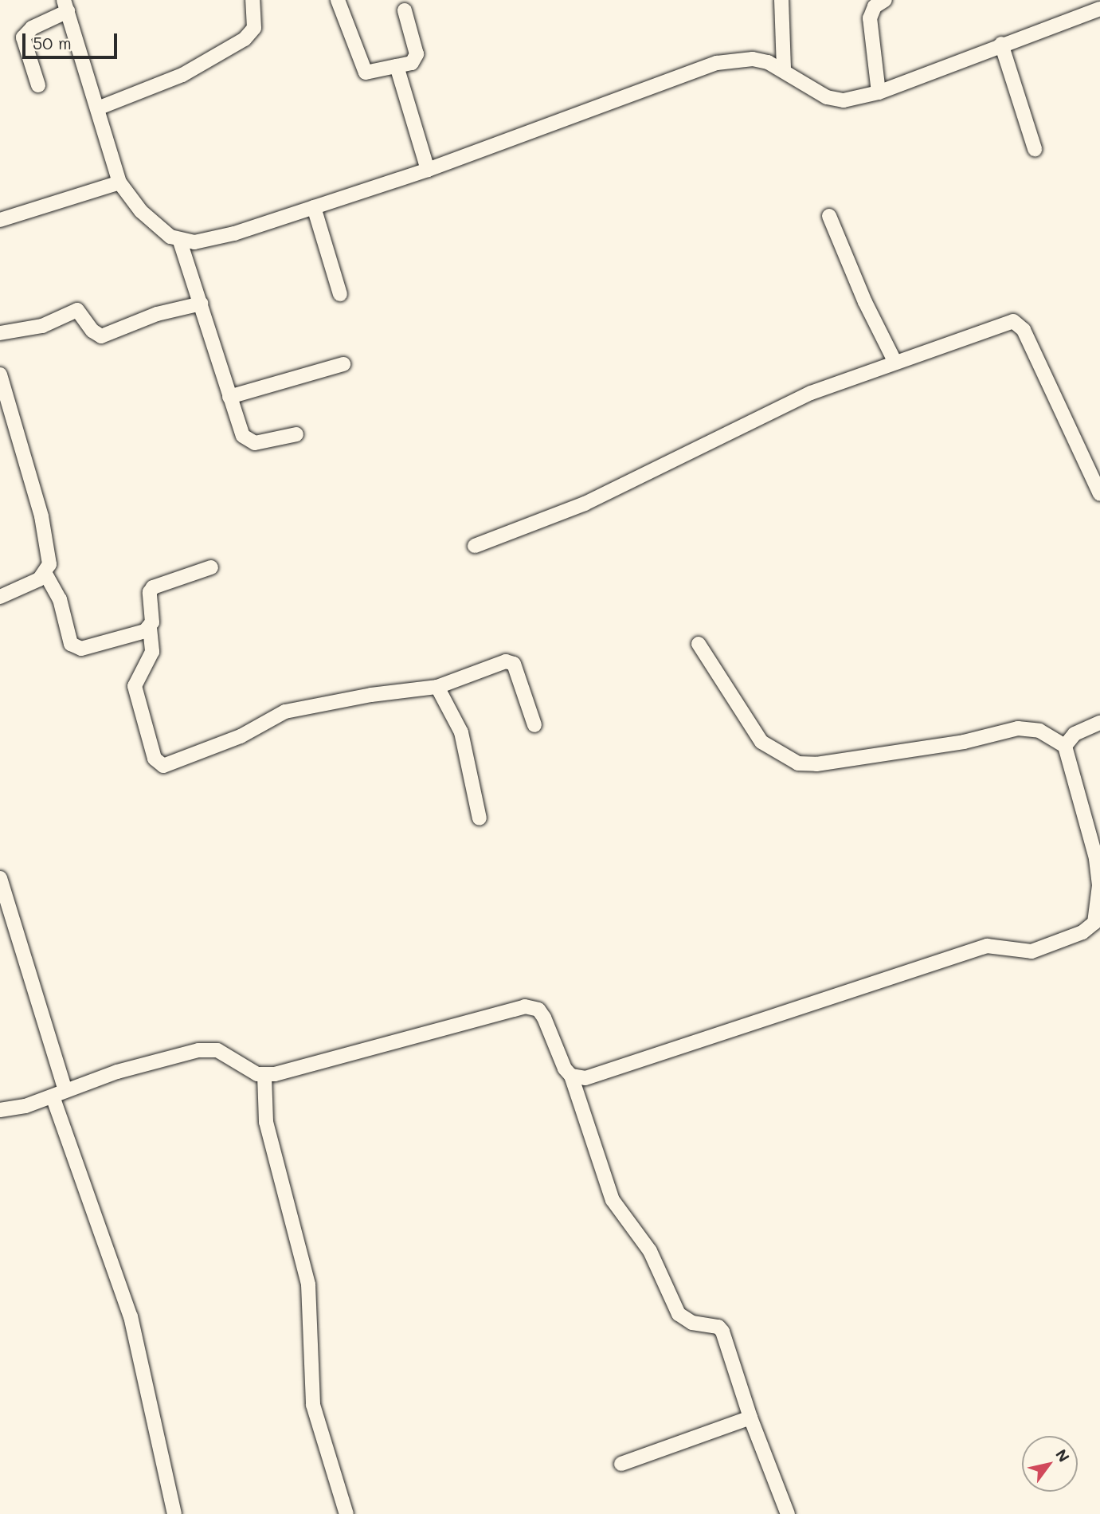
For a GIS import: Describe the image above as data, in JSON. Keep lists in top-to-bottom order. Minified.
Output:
{"scale_bar":"50 m","north":"top right"}
